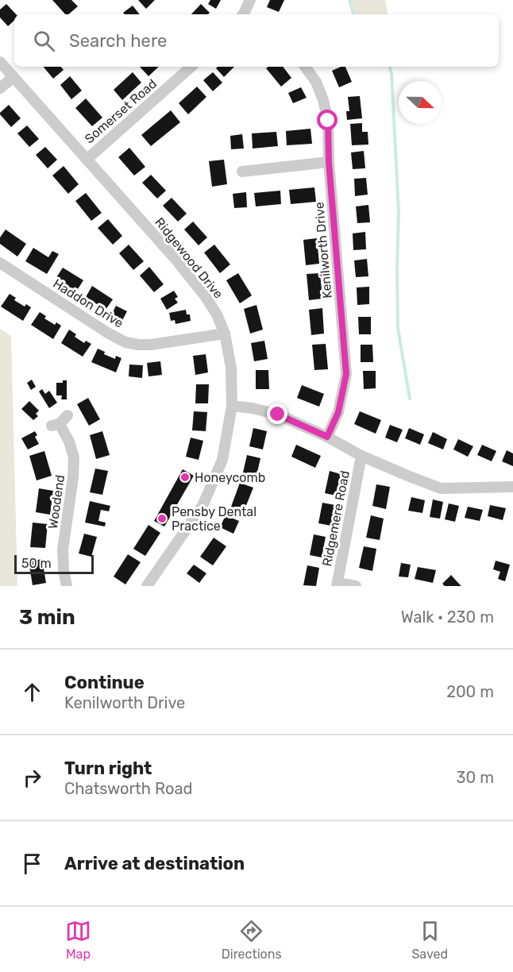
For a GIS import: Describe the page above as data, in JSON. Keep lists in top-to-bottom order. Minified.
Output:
{"streets":{"street":["Somerset Road","Kenilworth Drive","Ridgewood Drive","Haddon Drive","Woodend","Ridgemere Road"]},"crossings":[["Somerset Road","Ridgewood Drive"],["Ridgewood Drive","Haddon Drive"]],"places":["Honeycomb","Pensby Dental Practice"],"scale_bar":"50 m","north":"right","page":{"search":"Search here","scale":"50 m","heading":["3 min","Walk · 230 m"],"list":[["Continue","Kenilworth Drive","200 m"],["Turn right","Chatsworth Road","30 m"],"Arrive at destination"],"nav":["Map","Directions","Saved"]}}
